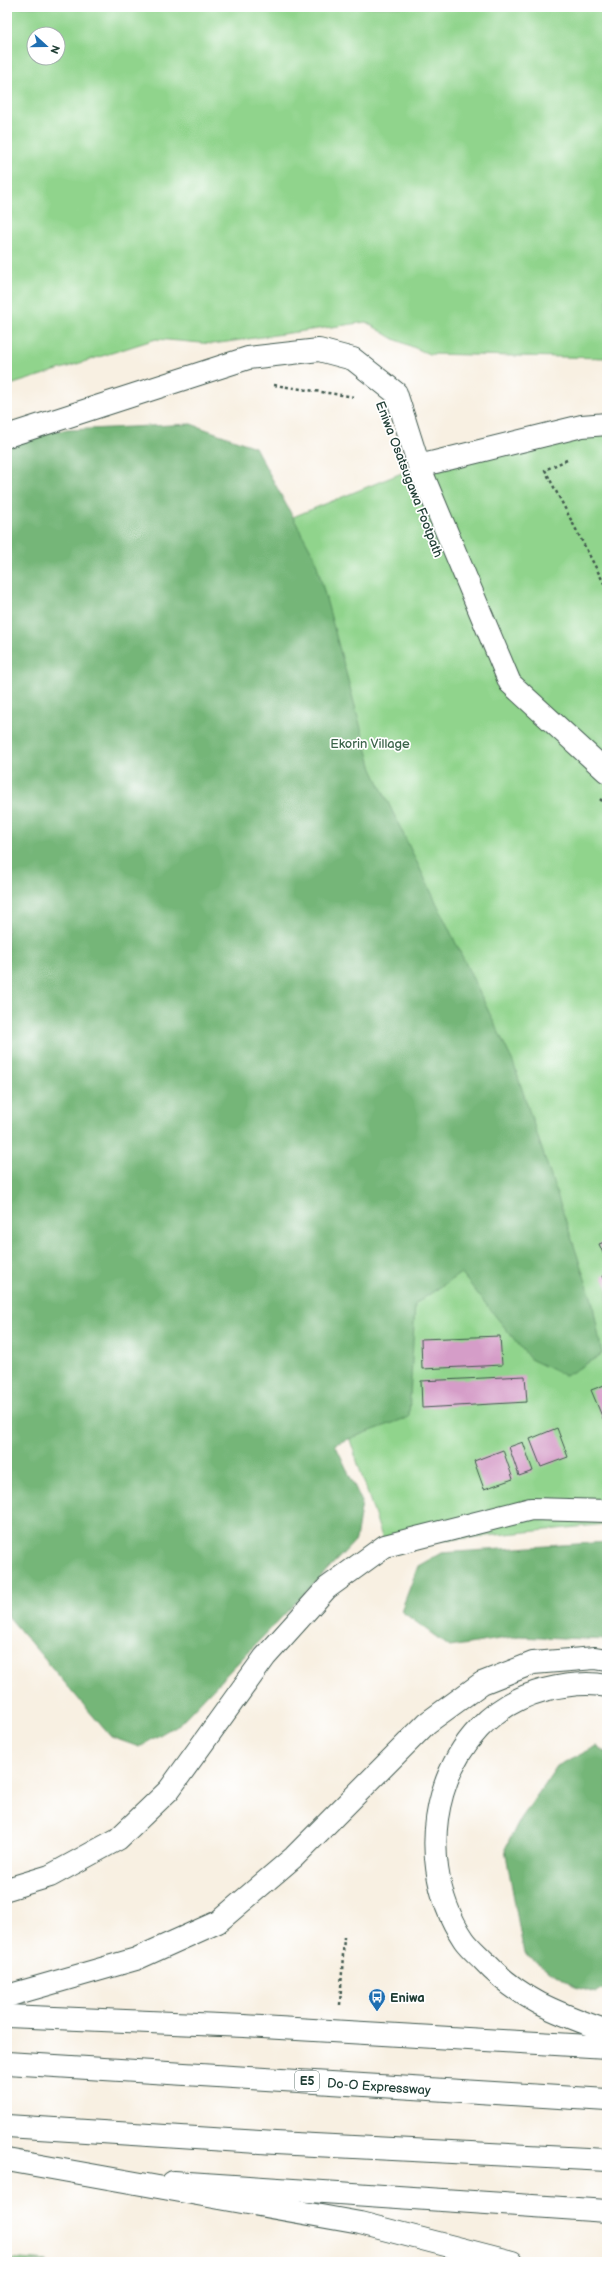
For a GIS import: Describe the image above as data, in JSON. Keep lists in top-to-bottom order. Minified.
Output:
{"streets":{"main road":["E5","Do-O Expressway"],"path":["Eniwa Osatsugawa Footpath"]},"parks":["Ekorin Village"],"places":{"bus stop":["Eniwa"]},"north":"right"}
